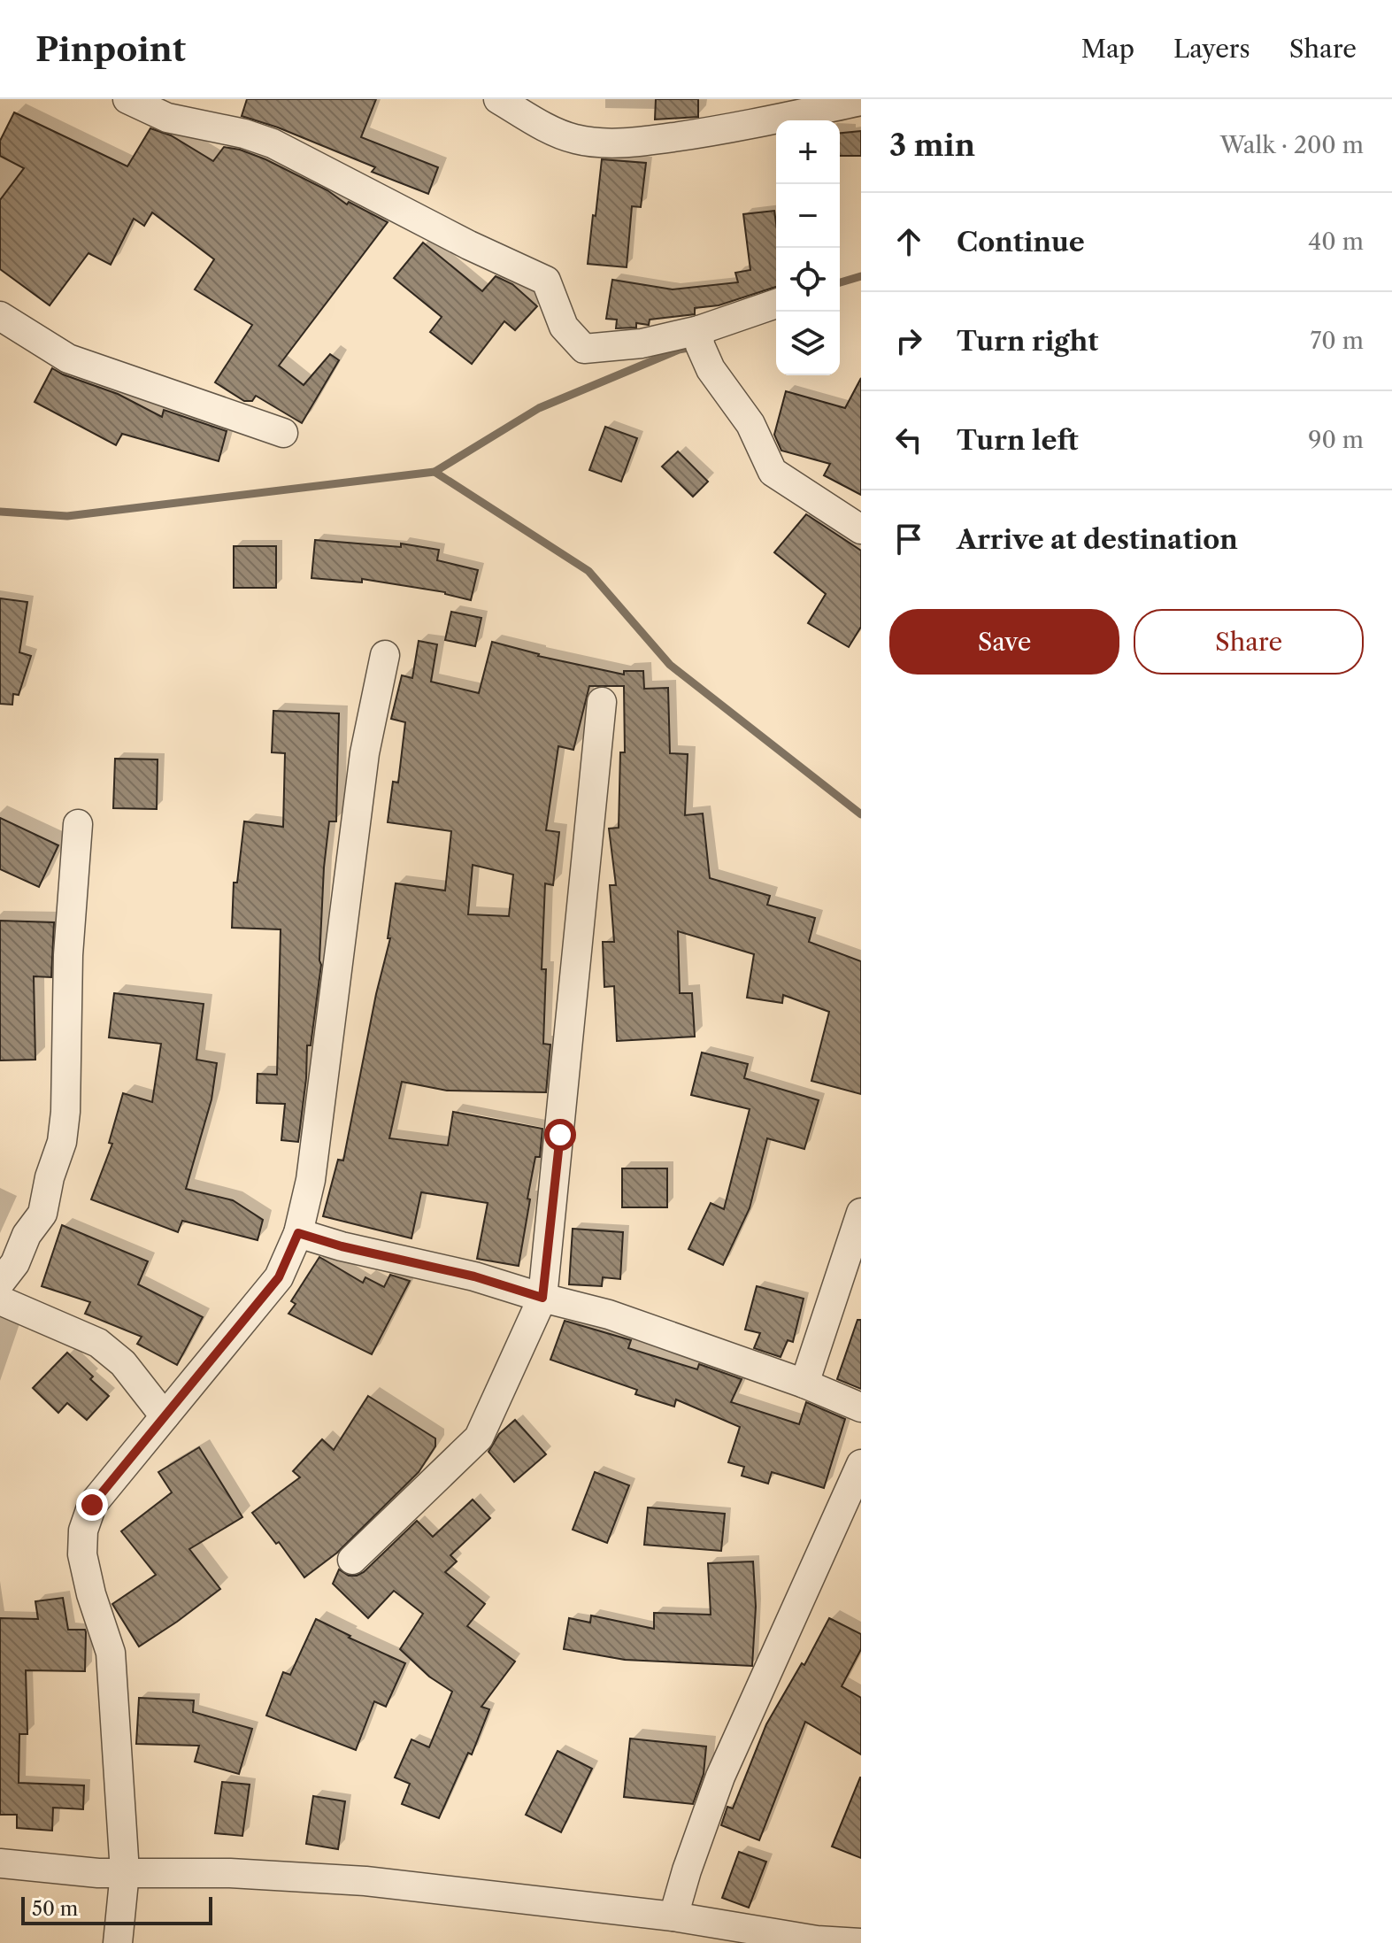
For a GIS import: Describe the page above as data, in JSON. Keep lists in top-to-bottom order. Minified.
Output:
{"scale_bar":"50 m","page":{"header":"Pinpoint","nav":["Map","Layers","Share"],"heading":["3 min","Walk · 200 m"],"map_buttons":["+","−"],"list":[["Continue","40 m"],["Turn right","70 m"],["Turn left","90 m"],"Arrive at destination"],"buttons":["Save","Share"],"scale":"50 m"}}
